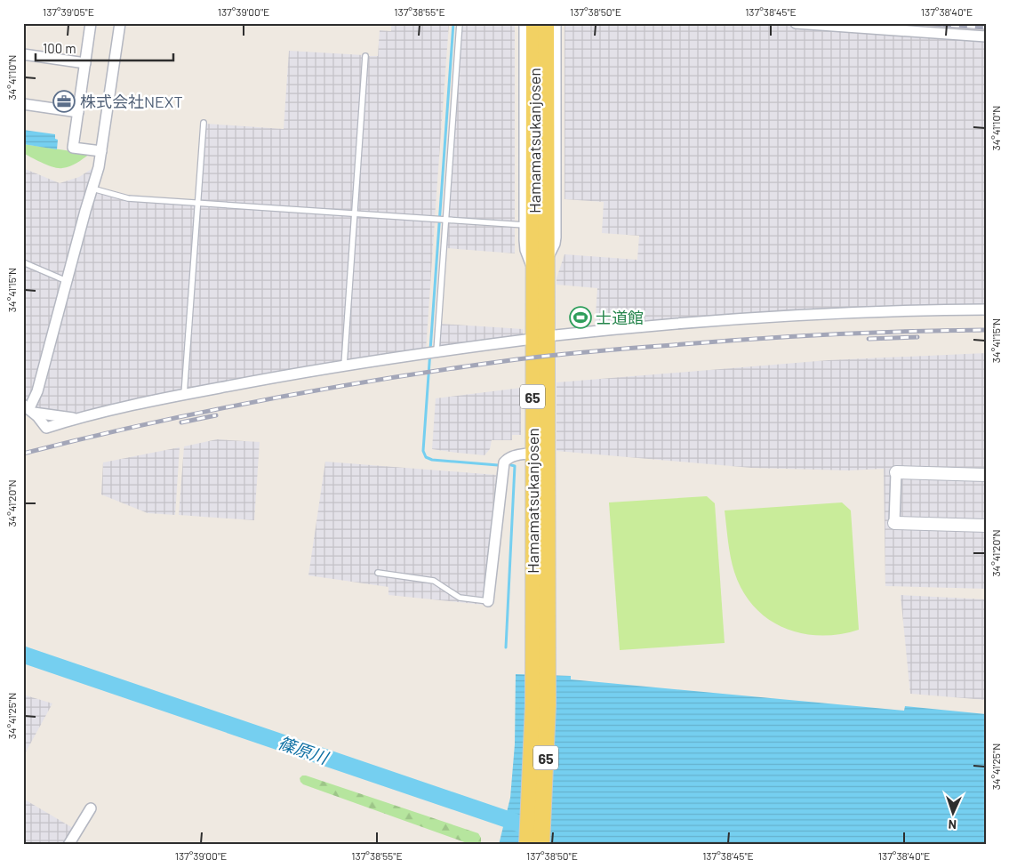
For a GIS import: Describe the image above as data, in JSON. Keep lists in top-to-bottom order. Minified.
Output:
{"streets":{"main road":["Hamamatsukanjosen","65"]},"water":["篠原川"],"places":{"office":["株式会社NEXT"],"sports":["士道館"]},"scale_bar":"100 m","north":"bottom","coordinates":["137°39'05\"E","137°39'00\"E","137°38'55\"E","137°38'50\"E","137°38'45\"E","137°38'40\"E","34°41'10\"N","34°41'15\"N","34°41'20\"N","34°41'25\"N"]}
